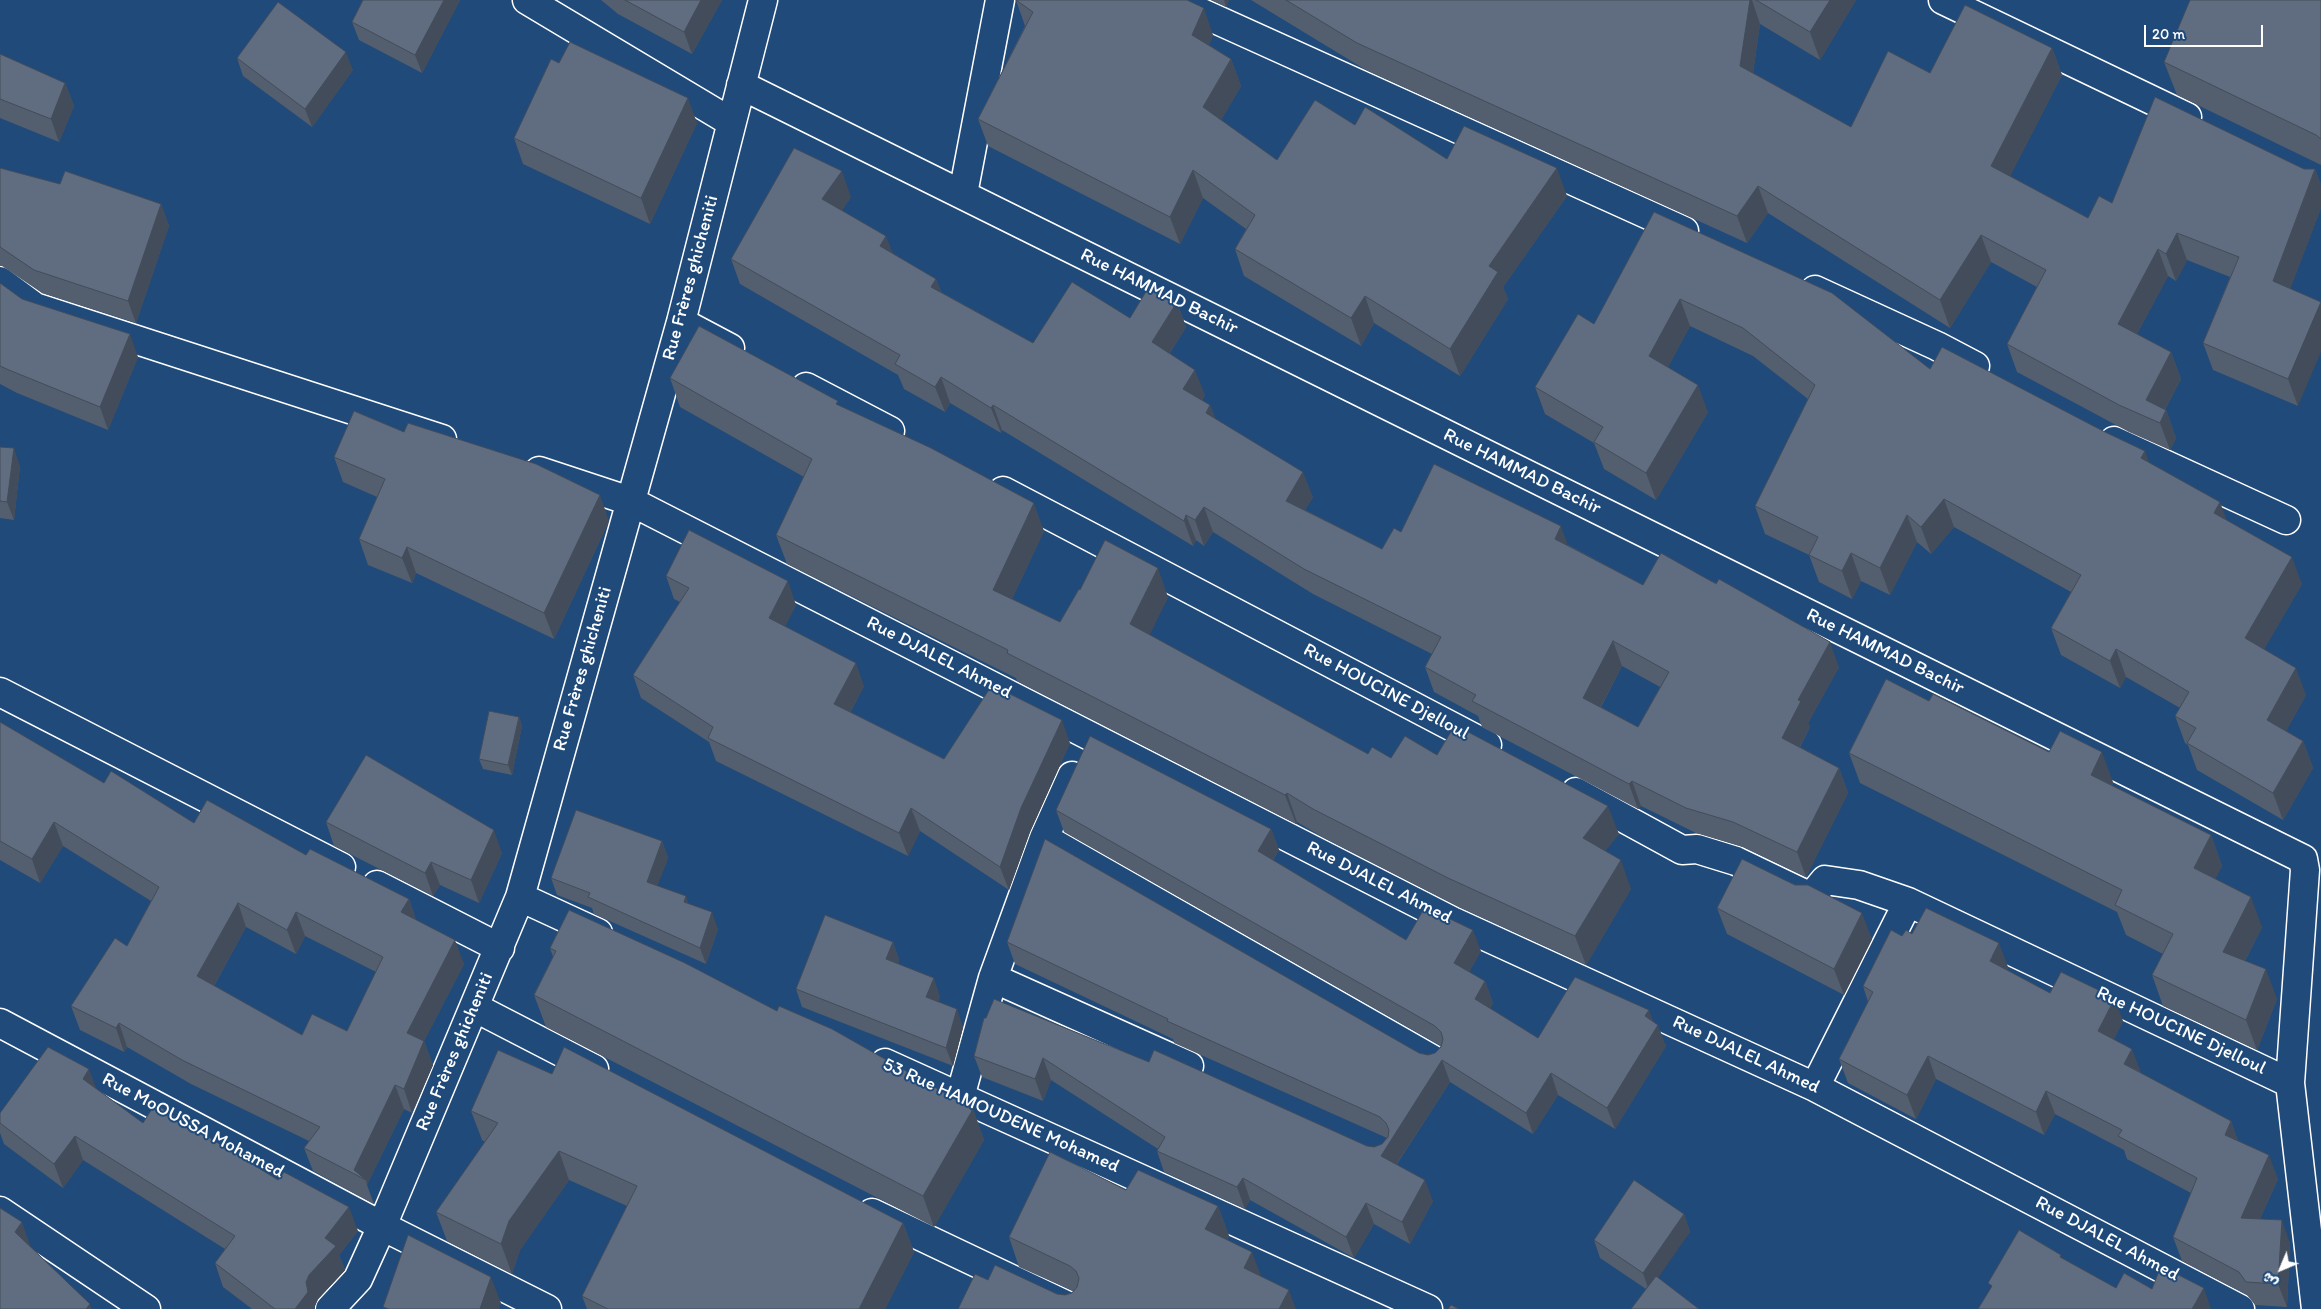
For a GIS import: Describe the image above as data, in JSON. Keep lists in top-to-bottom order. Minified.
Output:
{"streets":{"street":["Rue Frères ghicheniti","Rue HAMMAD Bachir","Rue DJALEL Ahmed","Rue HOUCINE Djelloul","53 Rue HAMOUDENE Mohamed","Rue MoOUSSA Mohamed"]},"crossings":[["Rue Frères ghicheniti","Rue HAMMAD Bachir"],["Rue Frères ghicheniti","Rue DJALEL Ahmed"],["Rue Frères ghicheniti","Rue MoOUSSA Mohamed"],["Rue HAMMAD Bachir","Rue HOUCINE Djelloul"]],"scale_bar":"20 m","north":"bottom left"}
